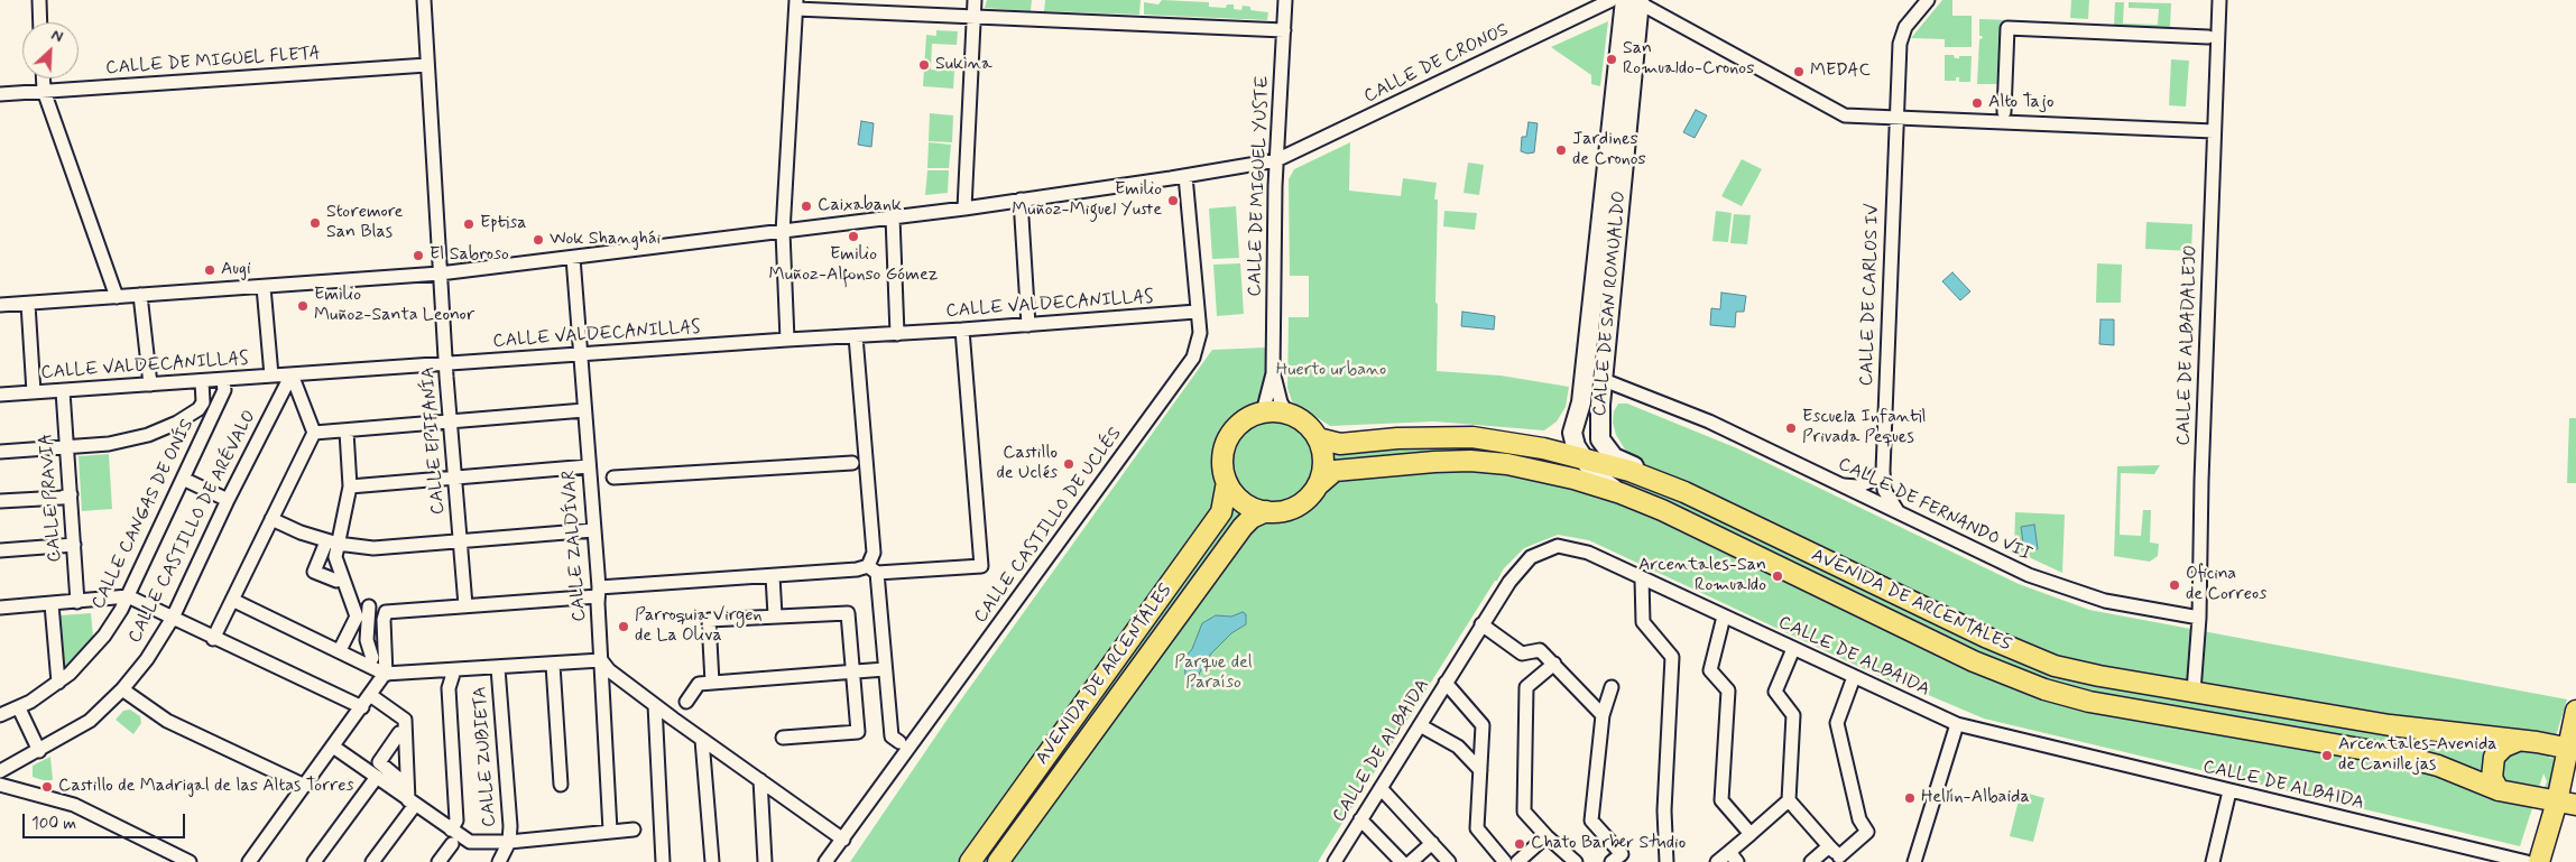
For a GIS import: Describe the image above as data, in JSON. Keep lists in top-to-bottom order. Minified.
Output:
{"streets":{"main road":["CALLE DE SAN ROMUALDO","AVENIDA DE ARCENTALES"],"street":["CALLE DE MIGUEL FLETA","CALLE DE CRONOS","CALLE DE MIGUEL YUSTE","CALLE DE CARLOS IV","CALLE VALDECANILLAS","CALLE DE ALBADALEJO","CALLE EPIFANÍA","CALLE PRAVIA","CALLE DE FERNANDO VII","CALLE CANGAS DE ONÍS","CALLE CASTILLO DE UCLÉS","CALLE CASTILLO DE ARÉVALO","CALLE ZALDÍVAR","CALLE DE ALBAIDA","CALLE ZUBIETA"]},"crossings":[["CALLE DE MIGUEL FLETA","CALLE EPIFANÍA"],["CALLE DE CRONOS","CALLE DE MIGUEL YUSTE"],["CALLE DE CRONOS","CALLE EPIFANÍA"],["CALLE DE CRONOS","CALLE CASTILLO DE UCLÉS"],["CALLE DE CRONOS","CALLE ZALDÍVAR"],["CALLE DE MIGUEL YUSTE","AVENIDA DE ARCENTALES"],["CALLE DE CARLOS IV","CALLE DE FERNANDO VII"],["CALLE DE SAN ROMUALDO","CALLE DE FERNANDO VII"],["CALLE VALDECANILLAS","CALLE EPIFANÍA"],["CALLE VALDECANILLAS","CALLE PRAVIA"],["CALLE VALDECANILLAS","CALLE CANGAS DE ONÍS"],["CALLE VALDECANILLAS","CALLE CASTILLO DE UCLÉS"],["CALLE VALDECANILLAS","CALLE CASTILLO DE ARÉVALO"],["CALLE VALDECANILLAS","CALLE ZALDÍVAR"],["CALLE DE ALBADALEJO","CALLE DE FERNANDO VII"],["CALLE DE ALBADALEJO","AVENIDA DE ARCENTALES"]],"parks":["Huerto urbano","Parque del Paraíso"],"places":["San Romualdo-Cronos","Sukina","MEDAC","Alto Tajo","Jardines de Cronos","Emilio Muñoz-Miguel Yuste","Caixabank","Storemore San Blas","Eptisa","Emilio Muñoz-Alfonso Gómez","Wok Shanghái","El Sabroso","Augi","Emilio Muñoz-Santa Leonor","Escuela Infantil Privada Peques","Castillo de Uclés","Arcentales-San Romualdo","Oficina de Correos","Parroquia Virgen de La Oliva","Arcentales-Avenida de Canillejas","Castillo de Madrigal de las Altas Torres","Hellín-Albaida","Chato Barber Studio"],"scale_bar":"100 m","north":"top right"}
